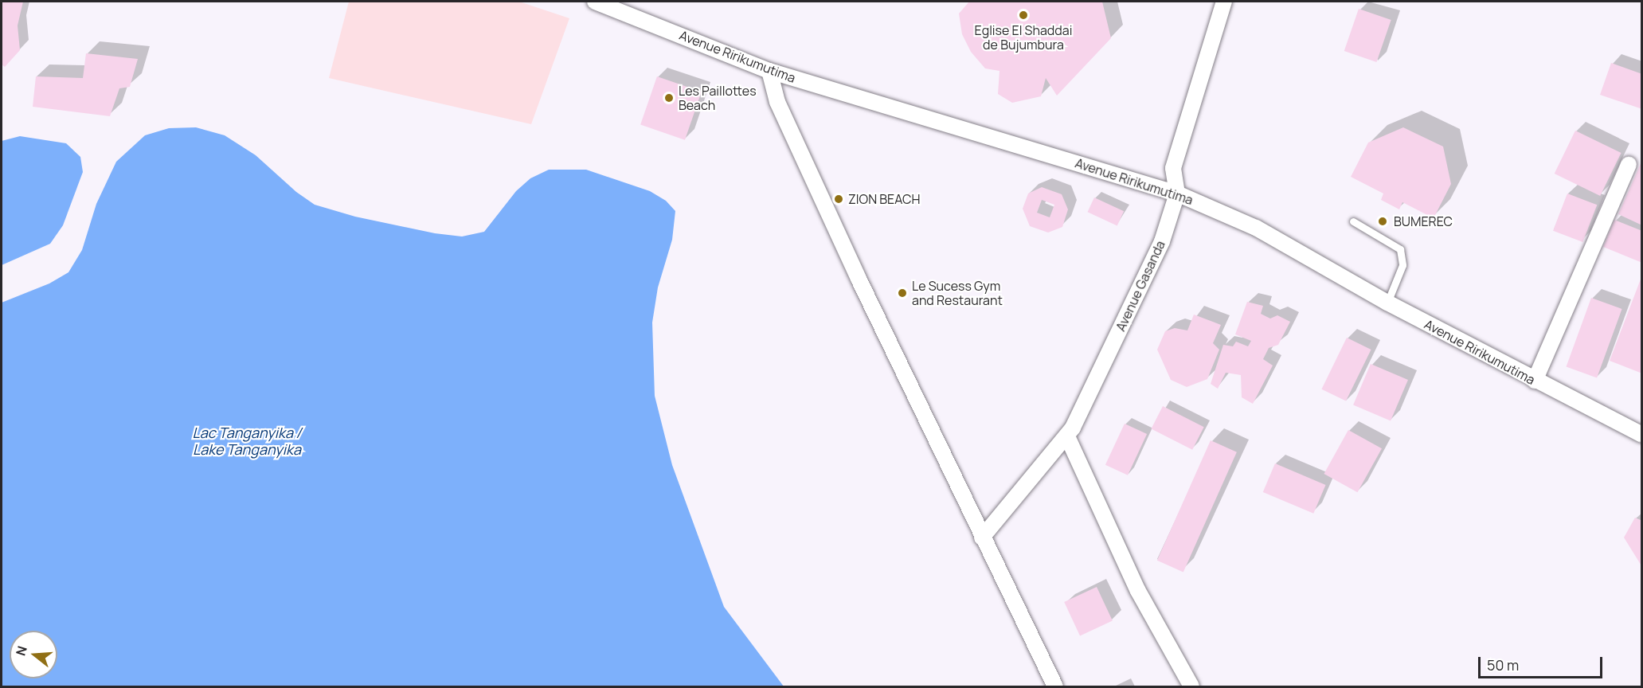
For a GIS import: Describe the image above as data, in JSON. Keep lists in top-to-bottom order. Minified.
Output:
{"streets":{"street":["Avenue Ririkumutima","Avenue Gasanda"]},"crossings":[["Avenue Ririkumutima","Avenue Gasanda"]],"water":["Lac Tanganyika / Lake Tanganyika"],"places":["Eglise El Shaddai de Bujumbura","Les Paillottes Beach","ZION BEACH","BUMEREC","Le Sucess Gym and Restaurant"],"scale_bar":"50 m","north":"left"}
